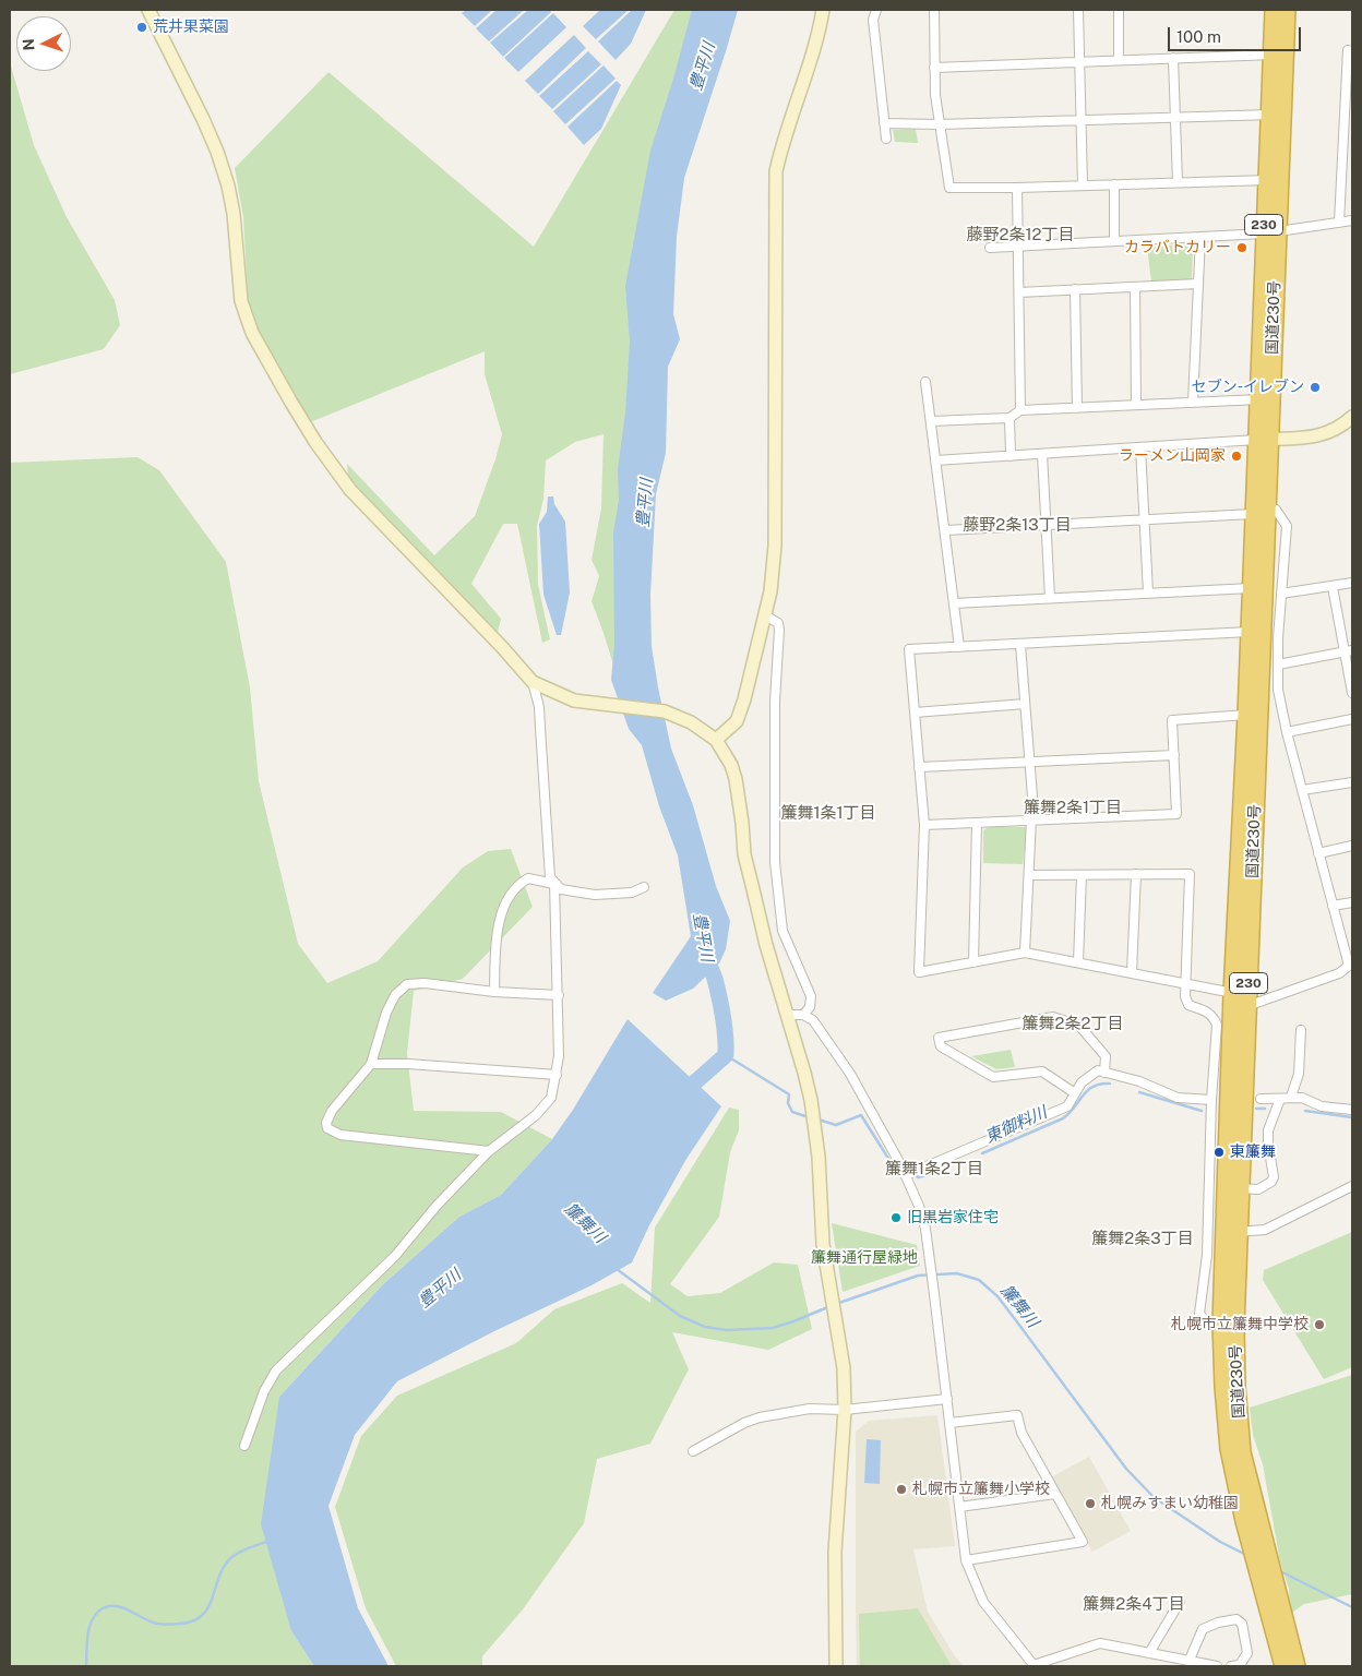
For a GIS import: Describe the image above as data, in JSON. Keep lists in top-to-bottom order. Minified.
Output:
{"streets":{"highway":["230","国道230号"]},"districts":["藤野2条12丁目","藤野2条13丁目","簾舞2条1丁目","簾舞1条1丁目","簾舞2条2丁目","簾舞1条2丁目","簾舞2条3丁目","簾舞2条4丁目"],"water":["豊平川","東御料川","簾舞川"],"parks":["簾舞通行屋緑地"],"places":["荒井果菜園","カラバトカリー","セブン-イレブン","ラーメン山岡家","東簾舞","旧黒岩家住宅","札幌市立簾舞中学校","札幌市立簾舞小学校","札幌みすまい幼稚園"],"scale_bar":"100 m","north":"left"}
